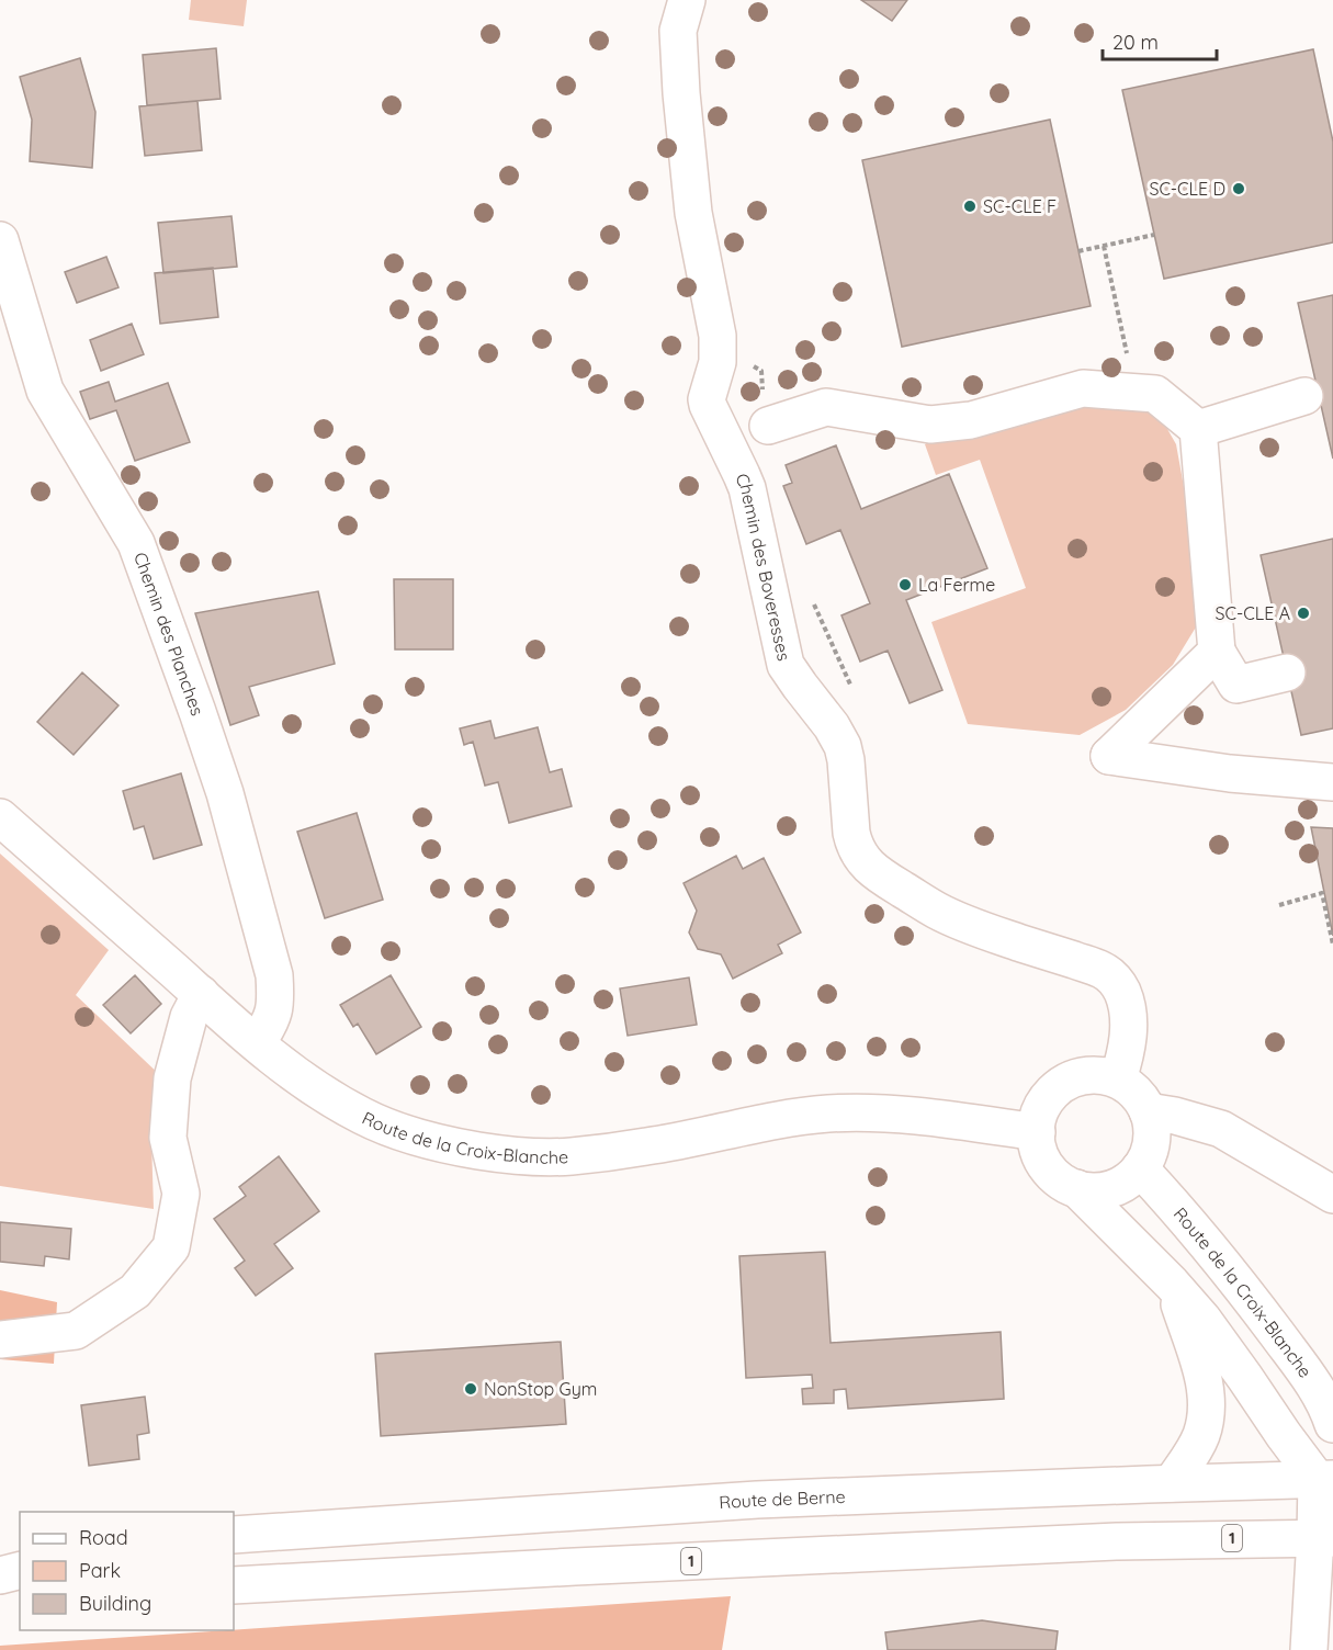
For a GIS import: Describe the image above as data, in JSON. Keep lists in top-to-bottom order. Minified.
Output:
{"streets":{"street":["Chemin des Boveresses","Chemin des Planches","Route de la Croix-Blanche","Route de Berne","1"]},"crossings":[["Chemin des Boveresses","Route de la Croix-Blanche"],["Chemin des Planches","Route de la Croix-Blanche"]],"places":["SC-CLE D","SC-CLE F","La Ferme","SC-CLE A","NonStop Gym"],"legend":["Road","Park","Building"],"scale_bar":"20 m"}
